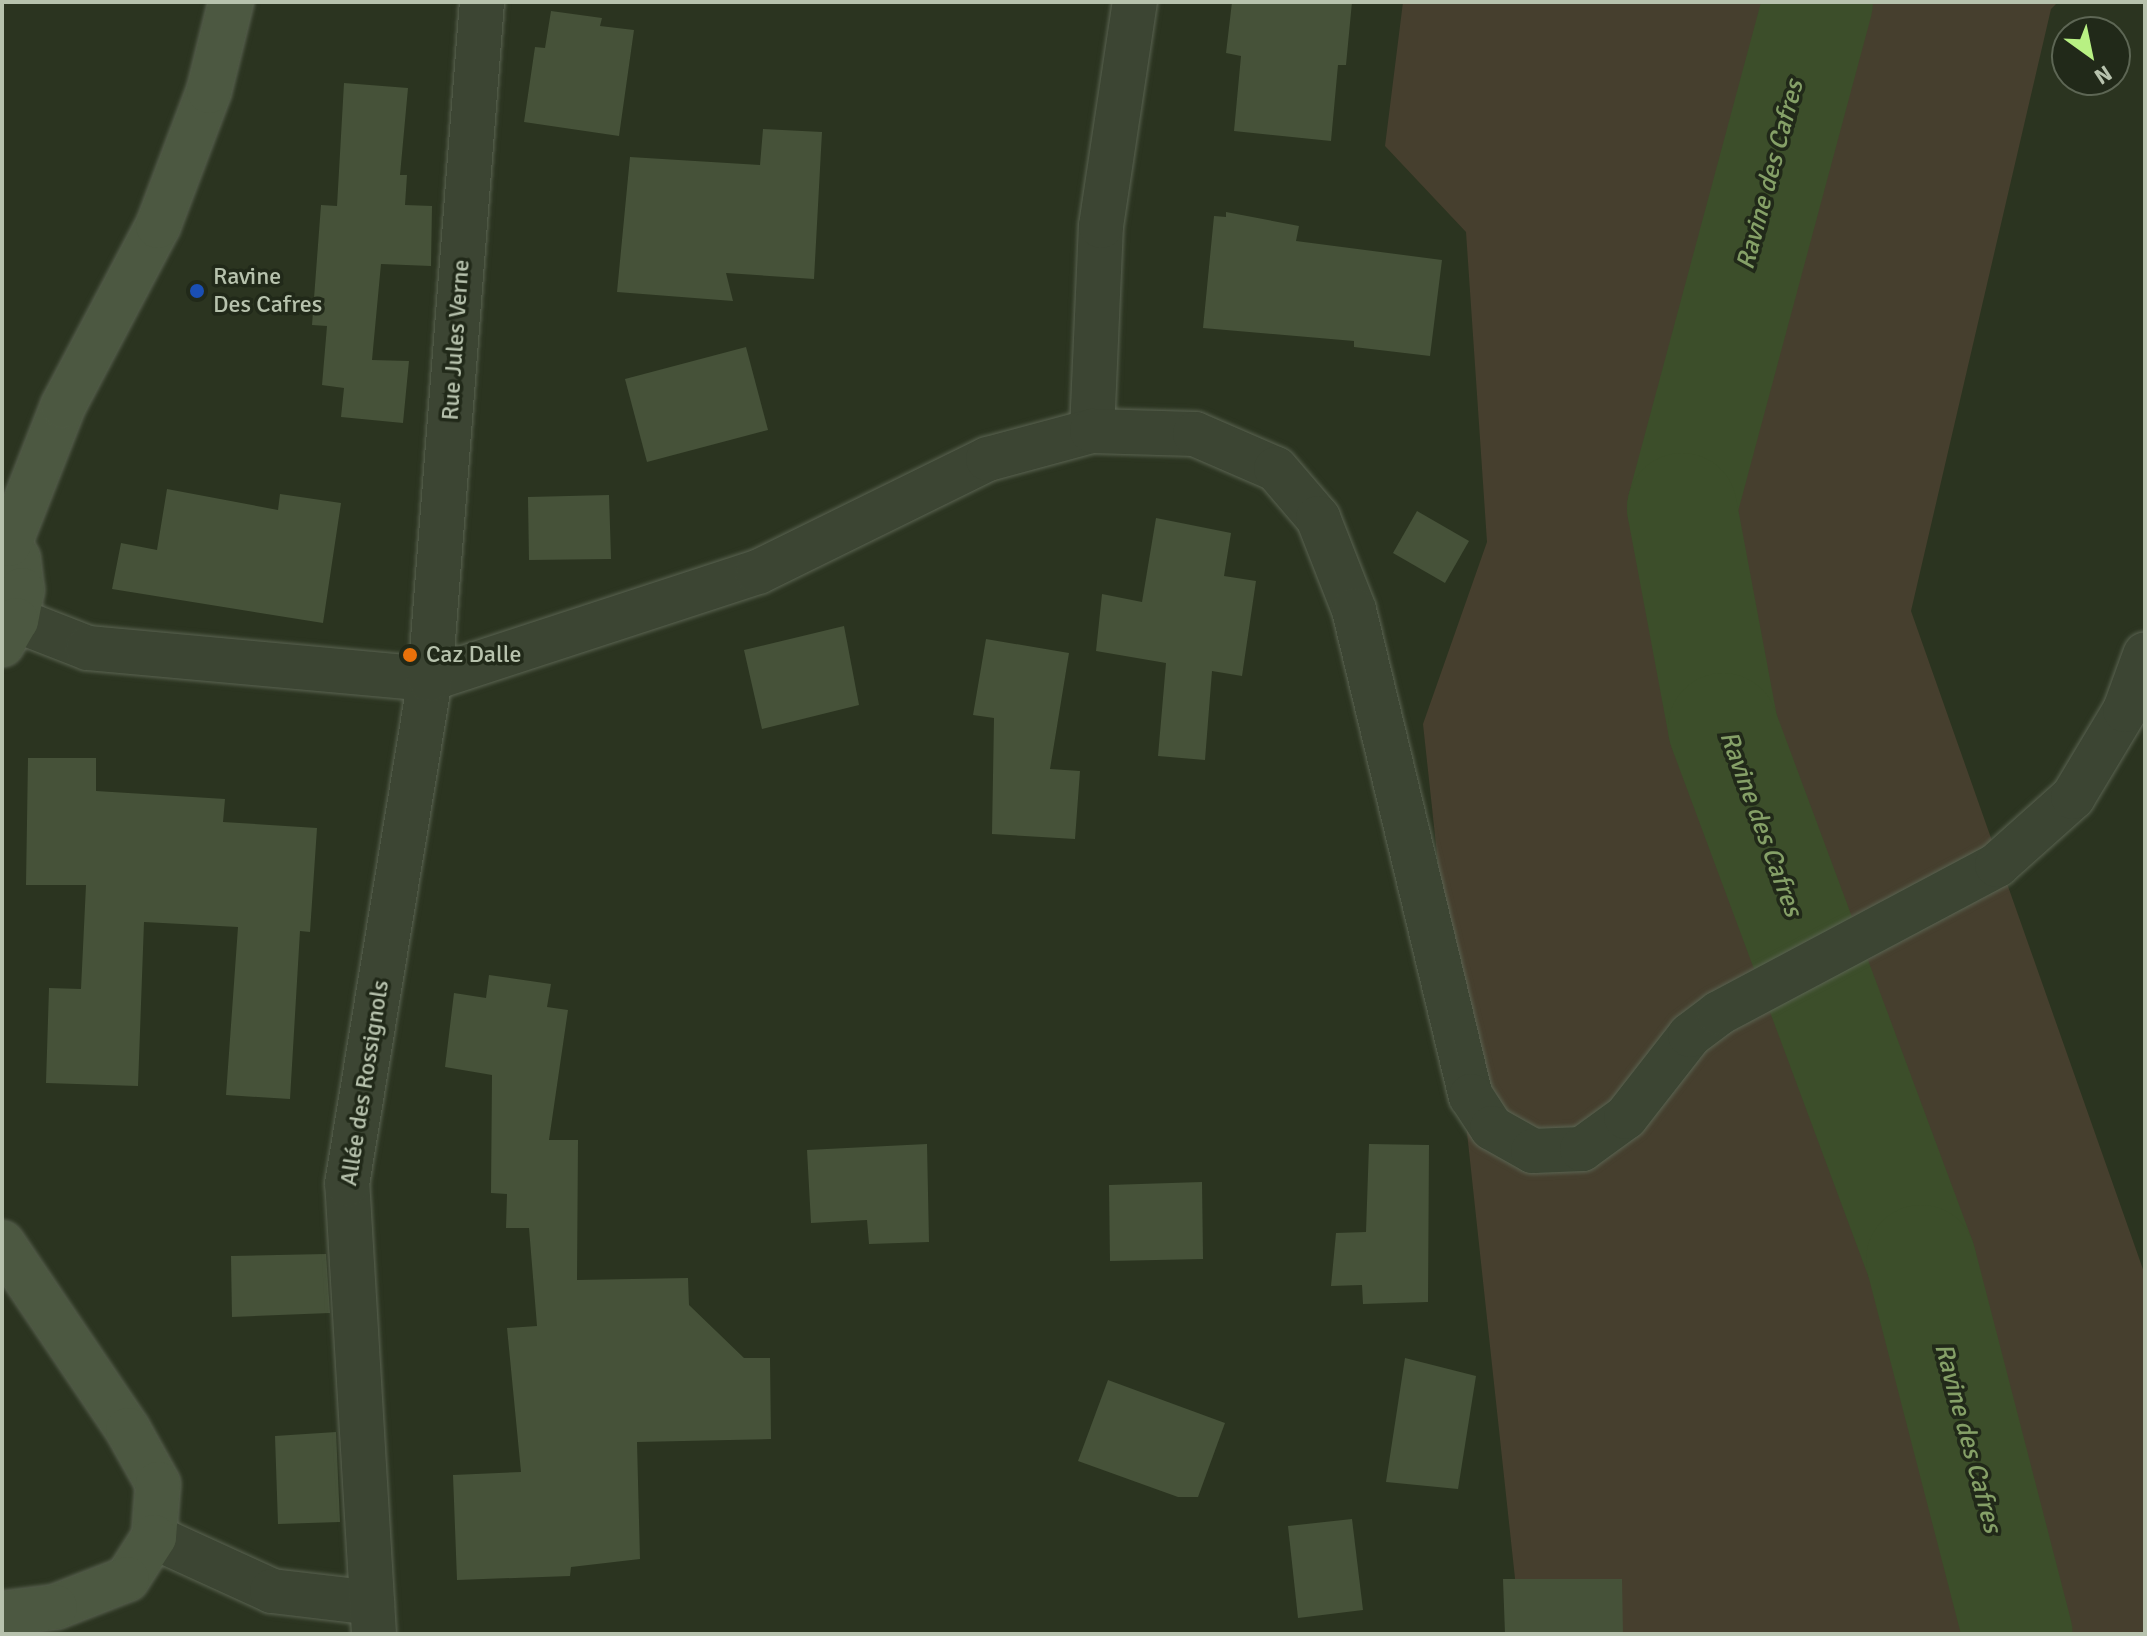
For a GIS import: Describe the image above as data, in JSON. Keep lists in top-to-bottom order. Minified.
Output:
{"streets":{"street":["Rue Jules Verne","Allée des Rossignols"]},"crossings":[["Rue Jules Verne","Allée des Rossignols"]],"water":["Ravine des Cafres"],"places":["Ravine Des Cafres","Caz Dalle"],"north":"bottom right"}
